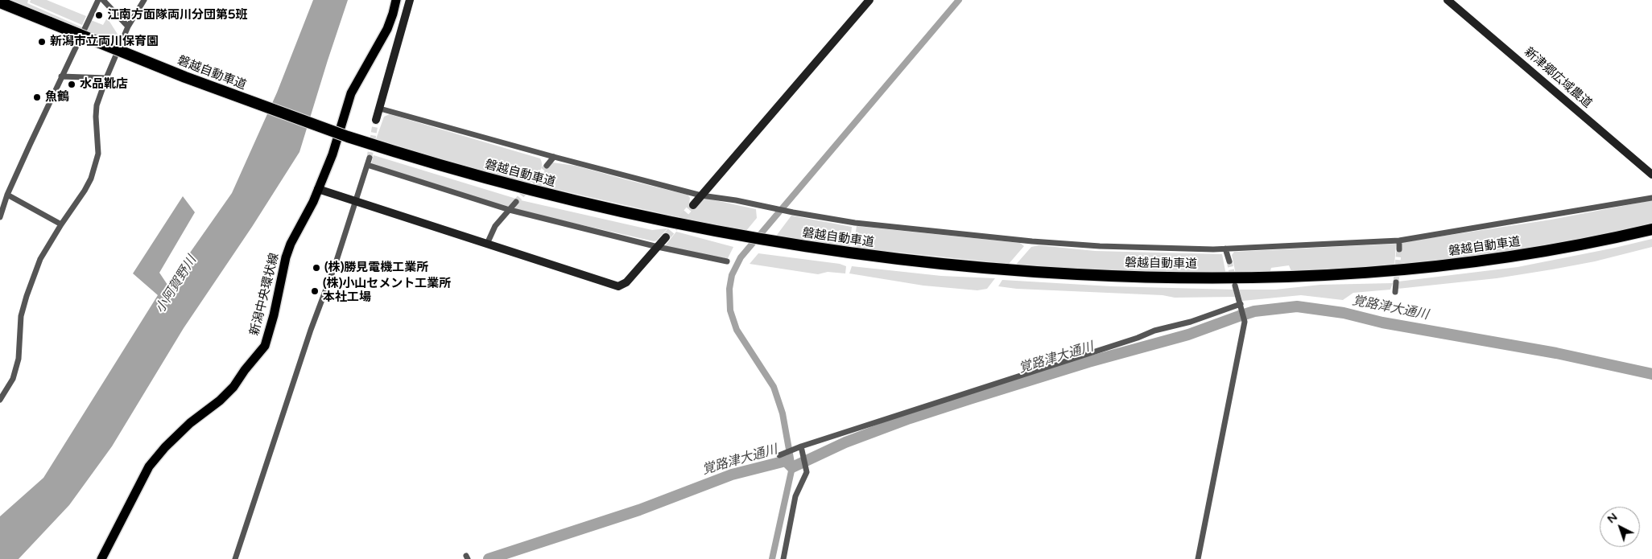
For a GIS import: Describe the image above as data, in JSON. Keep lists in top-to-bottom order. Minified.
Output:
{"streets":{"highway":["磐越自動車道"],"main road":["新潟中央環状線"],"street":["新津郷広域農道"]},"water":["小阿賀野川","覚路津大通川"],"places":["江南方面隊両川分団第5班","新潟市立両川保育園","水品靴店","魚鶴","(株)勝見電機工業所","(株)小山セメント工業所 本社工場"],"north":"top left"}
